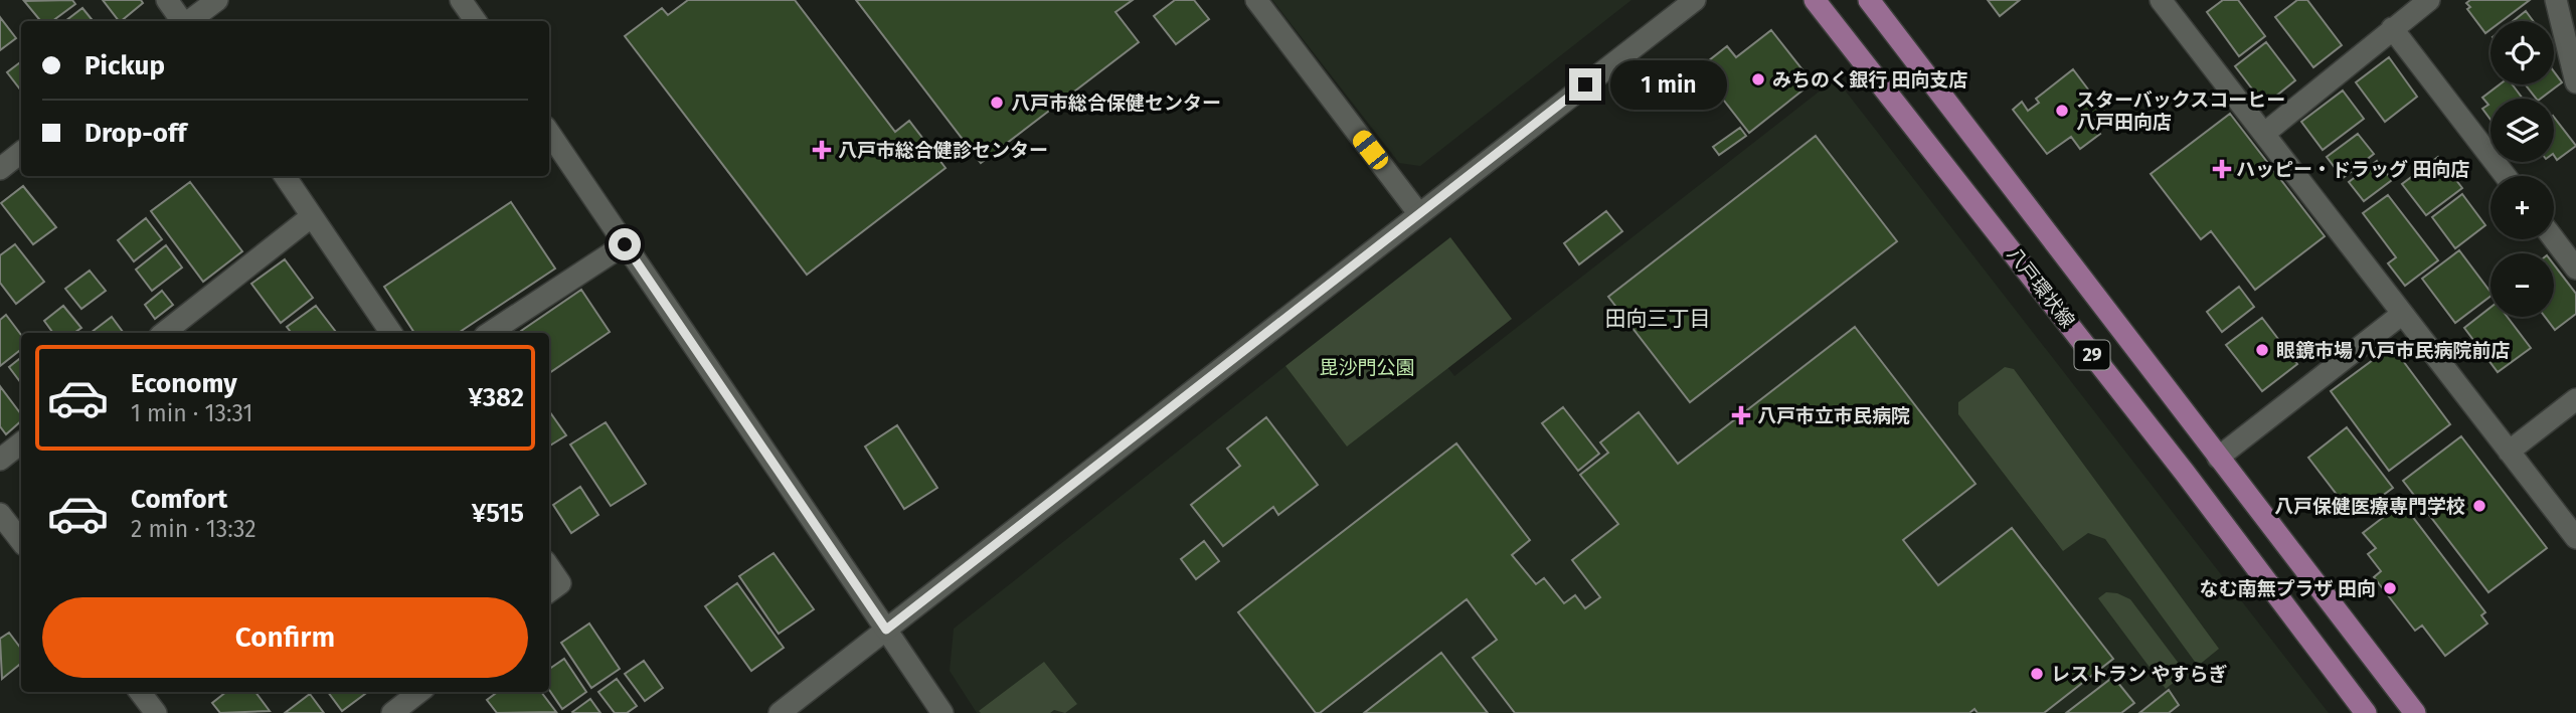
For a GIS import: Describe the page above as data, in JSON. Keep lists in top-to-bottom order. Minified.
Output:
{"streets":{"main road":["八戸環状線","29"]},"districts":["田向三丁目"],"parks":["毘沙門公園"],"places":{"other":["みちのく銀行 田向支店","八戸市総合保健センター","スターバックスコーヒー 八戸田向店","眼鏡市場 八戸市民病院前店","八戸保健医療専門学校","なむ南無プラザ 田向","レストラン やすらぎ"],"health":["八戸市総合健診センター","ハッピー・ドラッグ 田向店","八戸市立市民病院"]},"page":{"map_buttons":["+","−"],"banner":["Pickup","Drop-off"],"bubble":"1 min","list":[{"name":"Economy","note":"1 min · 13:31","value":"¥382"},{"name":"Comfort","note":"2 min · 13:32","value":"¥515"}],"buttons":"Confirm"}}
